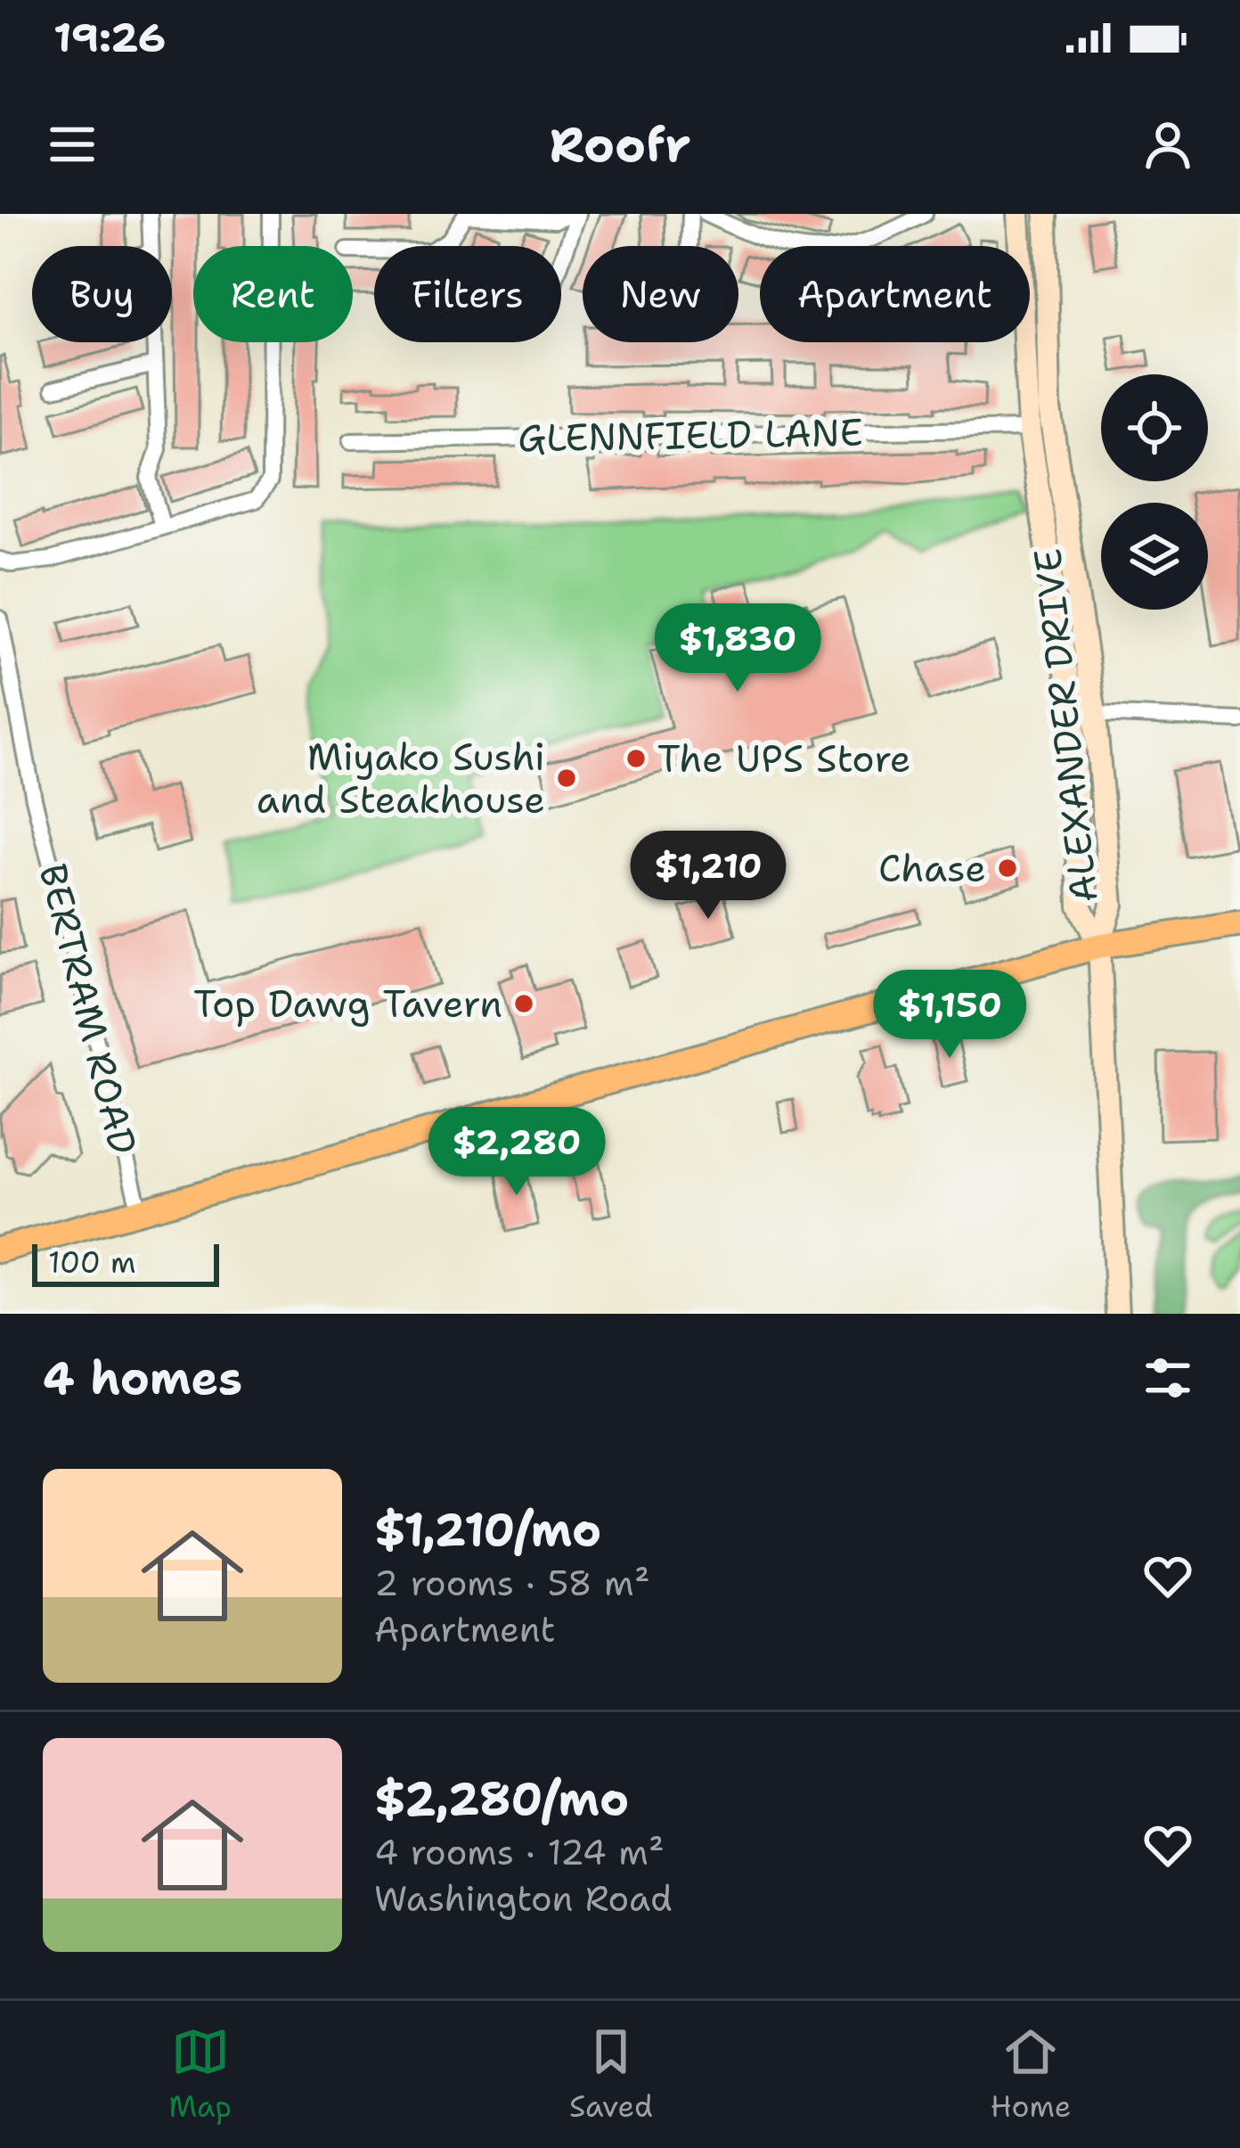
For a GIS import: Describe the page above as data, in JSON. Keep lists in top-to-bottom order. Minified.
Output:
{"streets":{"main road":["ALEXANDER DRIVE"],"street":["GLENNFIELD LANE","BERTRAM ROAD"]},"crossings":[["GLENNFIELD LANE","ALEXANDER DRIVE"]],"places":["The UPS Store","Miyako Sushi and Steakhouse","Chase","Top Dawg Tavern"],"scale_bar":"100 m","page":{"status":"19:26","header":"Roofr","chip":["Buy","Rent","Filters","New","Apartment"],"price":["$1,830","$1,210","$1,150","$2,280"],"scale":"100 m","heading":"4 homes","list":[{"name":"$1,210/mo","note":"2 rooms · 58 m² · Apartment"},{"name":"$2,280/mo","note":"4 rooms · 124 m² · Washington Road"}],"tabs":["Map","Saved","Home"]}}
